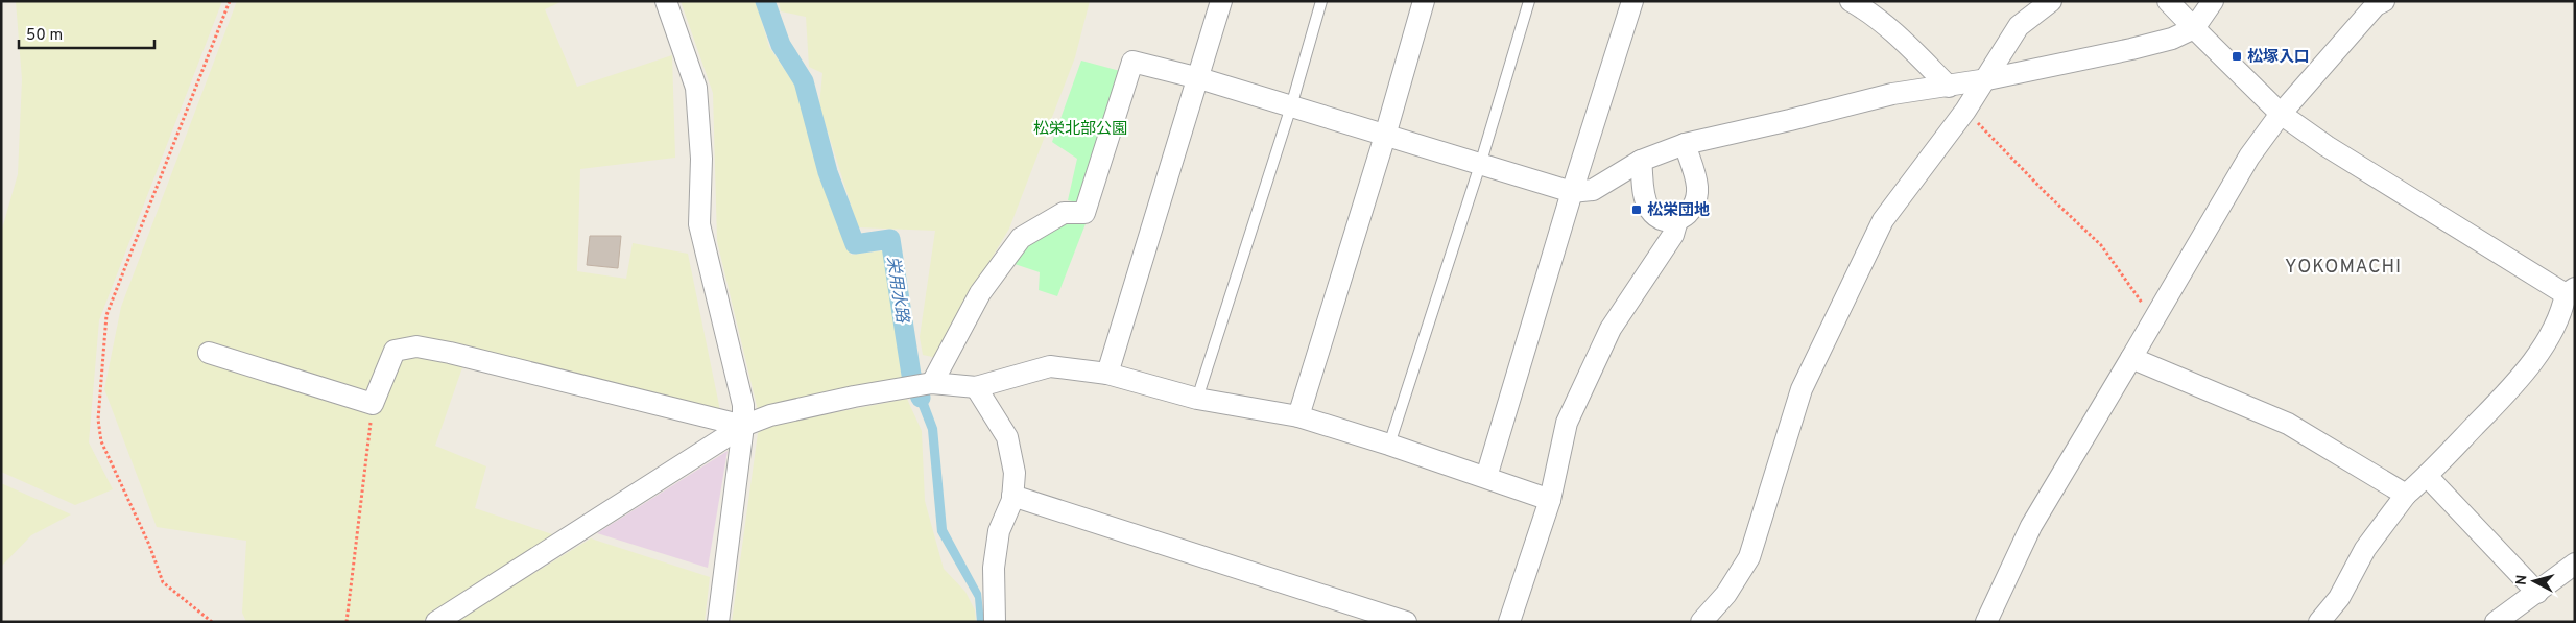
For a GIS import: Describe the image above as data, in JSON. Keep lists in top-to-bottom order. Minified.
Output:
{"districts":["YOKOMACHI"],"water":["栄用水路"],"parks":["松栄北部公園"],"places":{"transit":["松塚入口","松栄団地"]},"scale_bar":"50 m","north":"left"}
